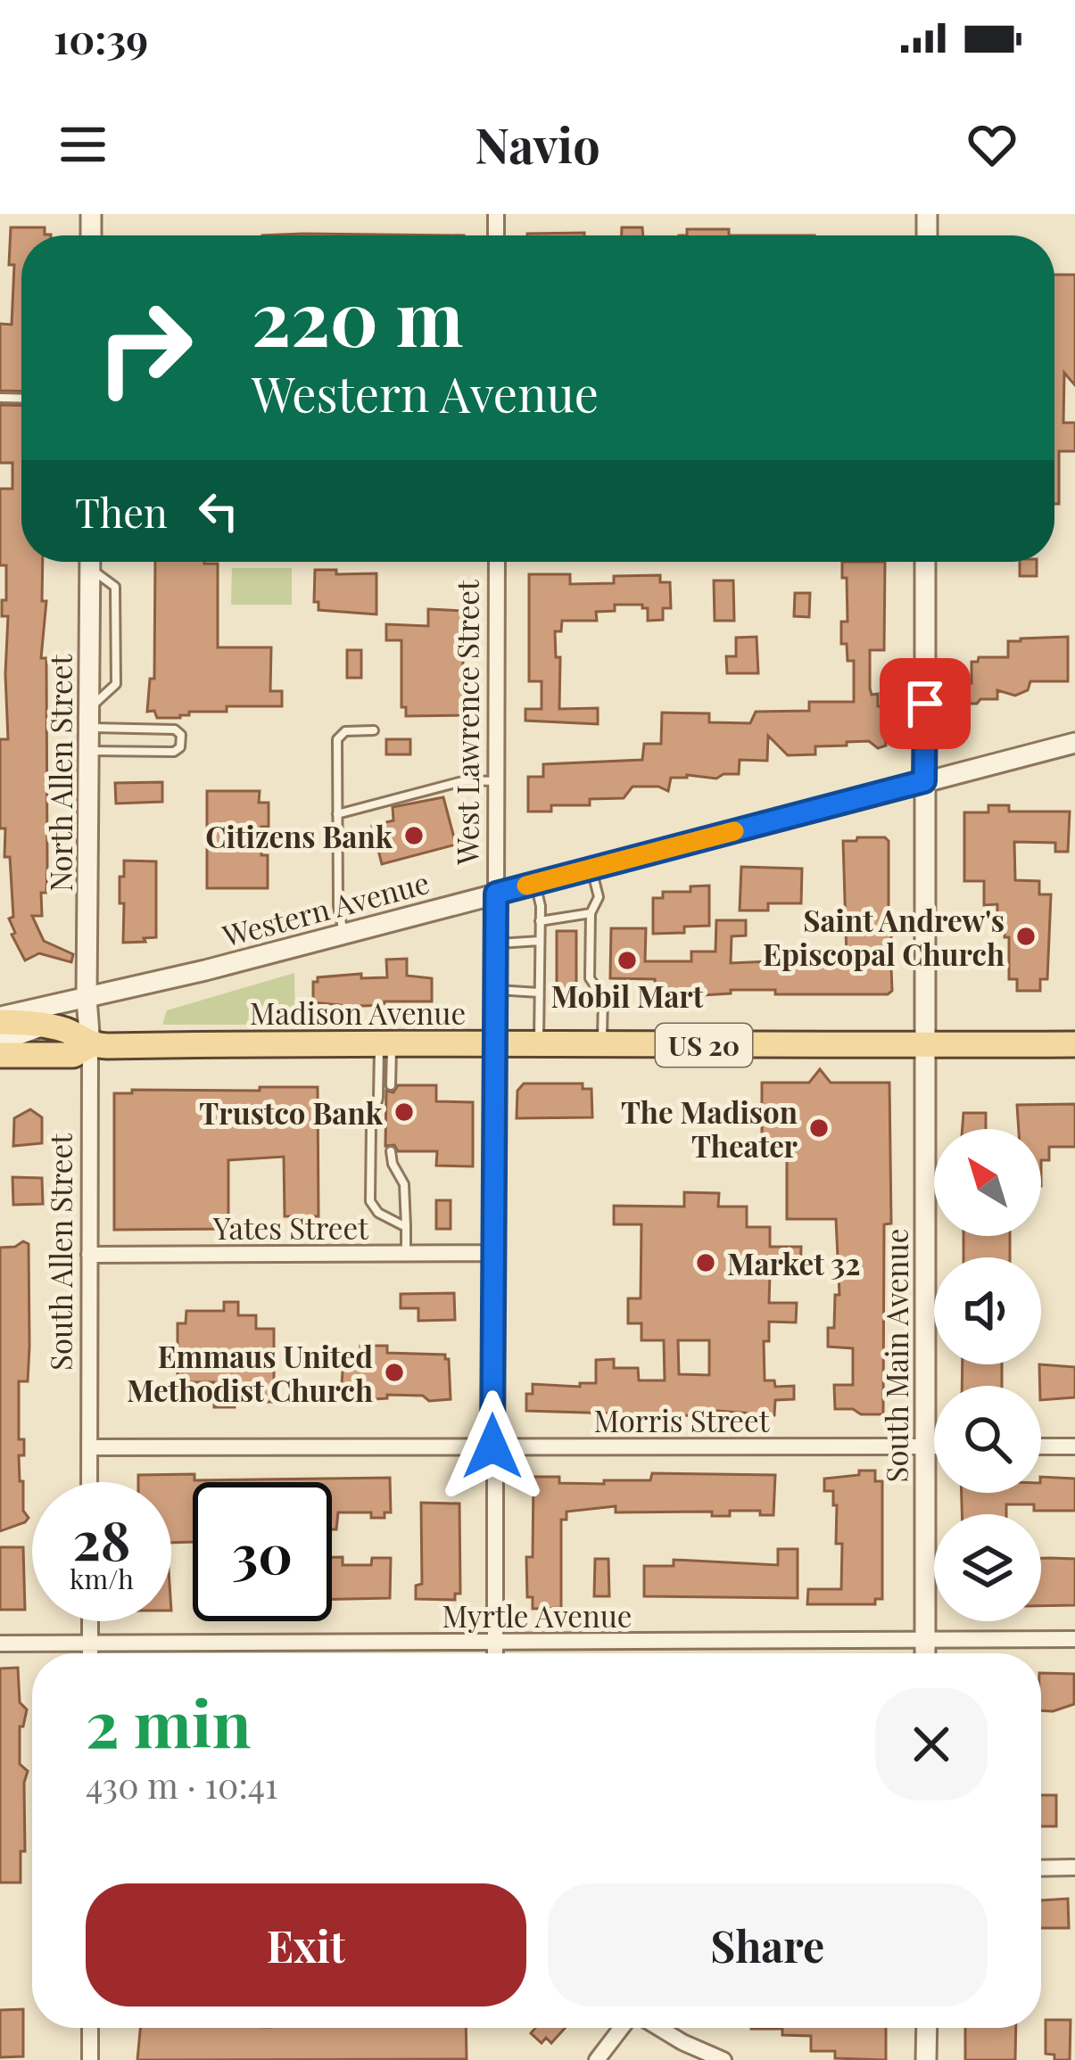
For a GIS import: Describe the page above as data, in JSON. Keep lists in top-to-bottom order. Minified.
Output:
{"streets":{"main road":["Madison Avenue","US 20"],"street":["West Lawrence Street","North Allen Street","Western Avenue","Yates Street","South Allen Street","South Main Avenue","Morris Street","Myrtle Avenue"]},"crossings":[["West Lawrence Street","Western Avenue"],["West Lawrence Street","Madison Avenue"],["West Lawrence Street","Yates Street"],["West Lawrence Street","Morris Street"],["West Lawrence Street","Myrtle Avenue"],["North Allen Street","Western Avenue"],["North Allen Street","South Allen Street"],["Western Avenue","Madison Avenue"],["Western Avenue","South Allen Street"],["Western Avenue","South Main Avenue"],["Madison Avenue","South Allen Street"],["Madison Avenue","South Main Avenue"],["Yates Street","South Allen Street"],["South Allen Street","Morris Street"],["South Main Avenue","Morris Street"],["South Main Avenue","Myrtle Avenue"]],"places":["Citizens Bank","Saint Andrew's Episcopal Church","Mobil Mart","Trustco Bank","The Madison Theater","Market 32","Emmaus United Methodist Church"],"north":"top left","page":{"status":"10:39","header":"Navio","turn":["220 m","Western Avenue"],"then":"Then","speed":"28 km/h","limit":"30","heading":["2 min","430 m · 10:41"],"buttons":["Exit","Share"]}}
